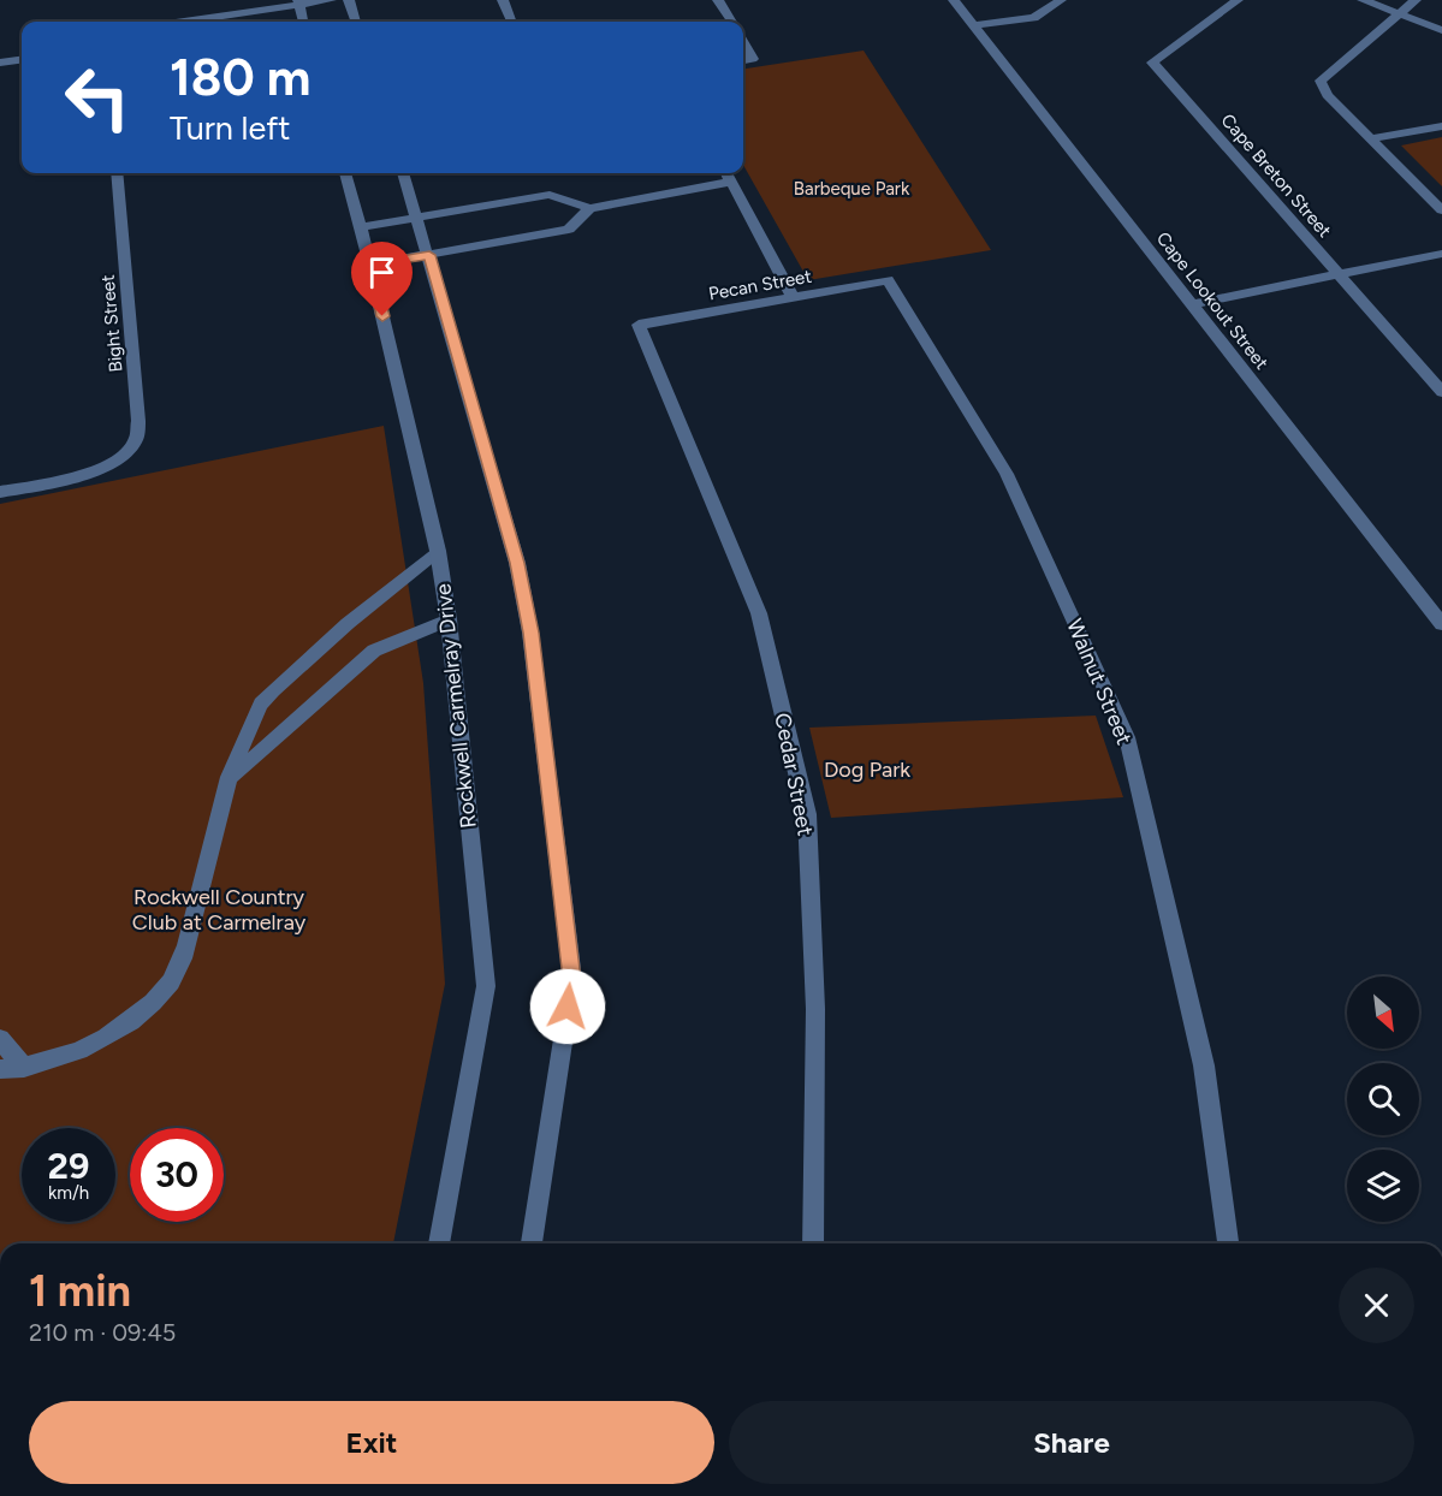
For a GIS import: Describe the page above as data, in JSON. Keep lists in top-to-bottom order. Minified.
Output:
{"streets":{"street":["Cape Breton Street","Pecan Street","Cape Lookout Street","Bight Street","Walnut Street","Rockwell Carmelray Drive","Cedar Street"]},"crossings":[["Pecan Street","Walnut Street"],["Pecan Street","Cedar Street"]],"parks":["Barbeque Park","Dog Park","Rockwell Country Club at Carmelray"],"north":"bottom right","page":{"turn":["180 m","Turn left"],"speed":"29 km/h","limit":"30","heading":["1 min","210 m · 09:45"],"buttons":["Exit","Share"]}}
